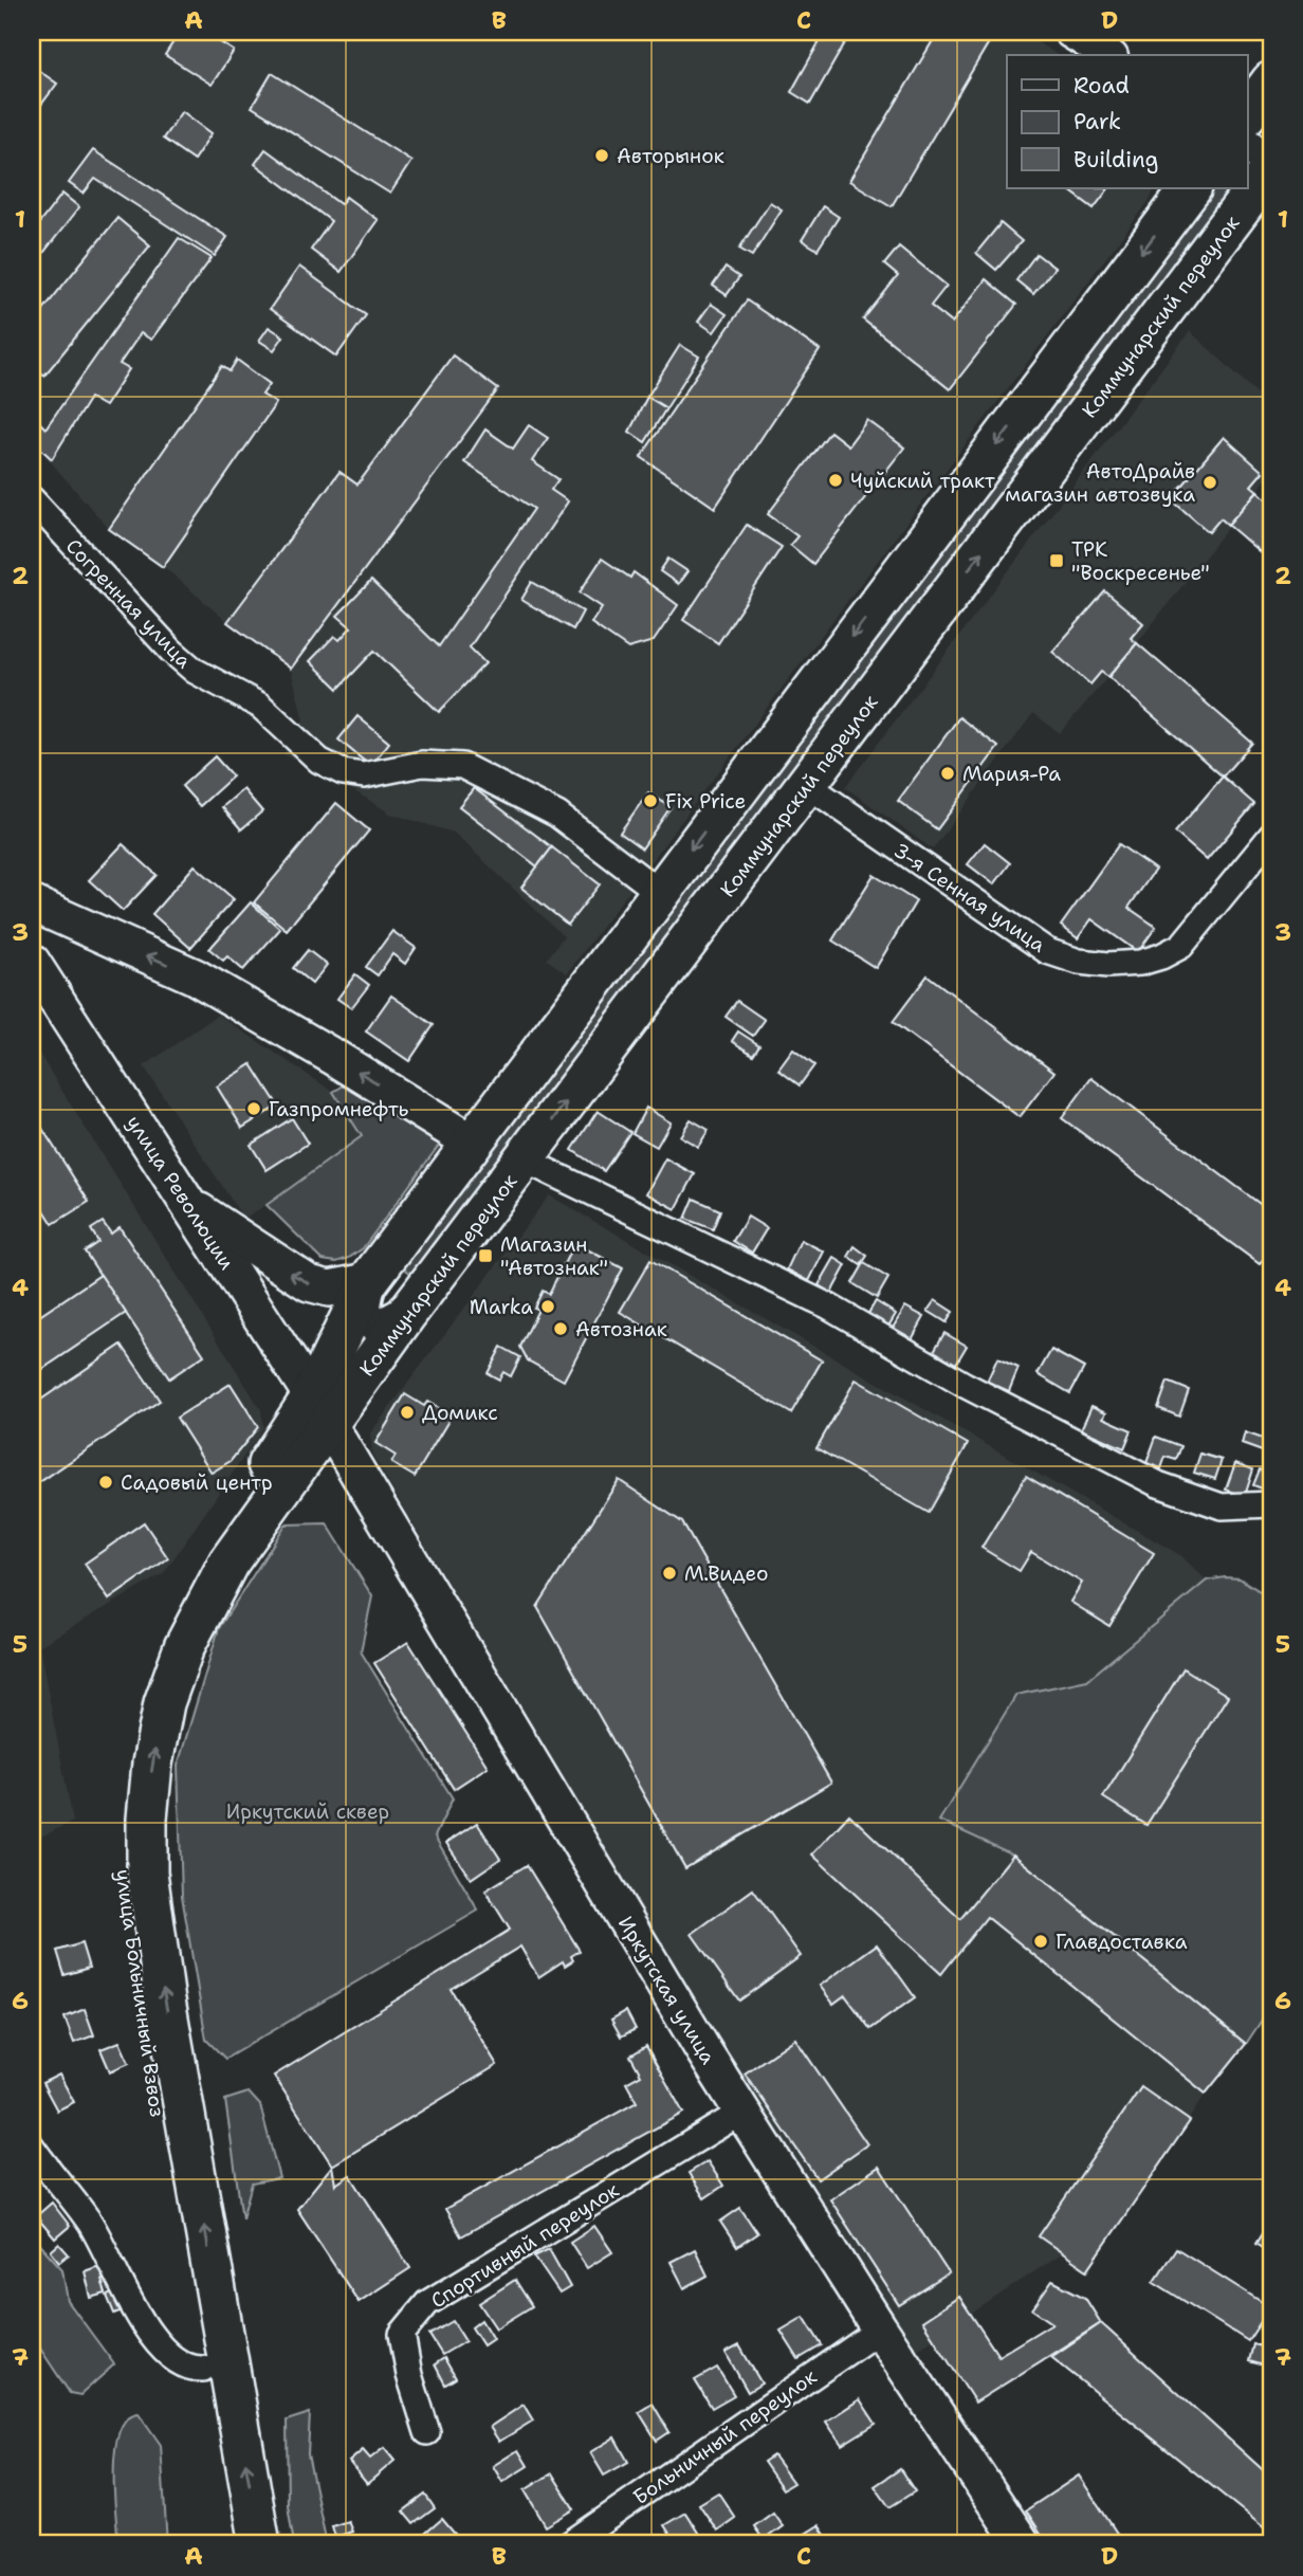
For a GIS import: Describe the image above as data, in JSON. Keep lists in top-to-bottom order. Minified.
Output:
{"streets":{"main road":["Коммунарский переулок","улица Революции","Иркутская улица","улица Больничный Взвоз"],"street":["Согренная улица","3-я Сенная улица","Спортивный переулок","Больничный переулок"]},"crossings":[["Коммунарский переулок","Согренная улица"],["Коммунарский переулок","3-я Сенная улица"],["Коммунарский переулок","улица Революции"],["Коммунарский переулок","Иркутская улица"],["Коммунарский переулок","улица Больничный Взвоз"],["улица Революции","Иркутская улица"],["улица Революции","улица Больничный Взвоз"],["Иркутская улица","улица Больничный Взвоз"],["Иркутская улица","Спортивный переулок"],["Иркутская улица","Больничный переулок"]],"parks":["Иркутский сквер"],"places":{"other":["Авторынок","Чуйский тракт","АвтоДрайв магазин автозвука","Мария-Ра","Fix Price","Газпромнефть","Marka","Автознак","Домикс","Садовый центр","М.Видео","Главдоставка"],"transit":["ТРК \"Воскресенье\"","Магазин \"Автознак\""]},"legend":["Road","Park","Building"],"grid":{"columns":["A","B","C","D"],"rows":["1","2","3","4","5","6","7"]}}
